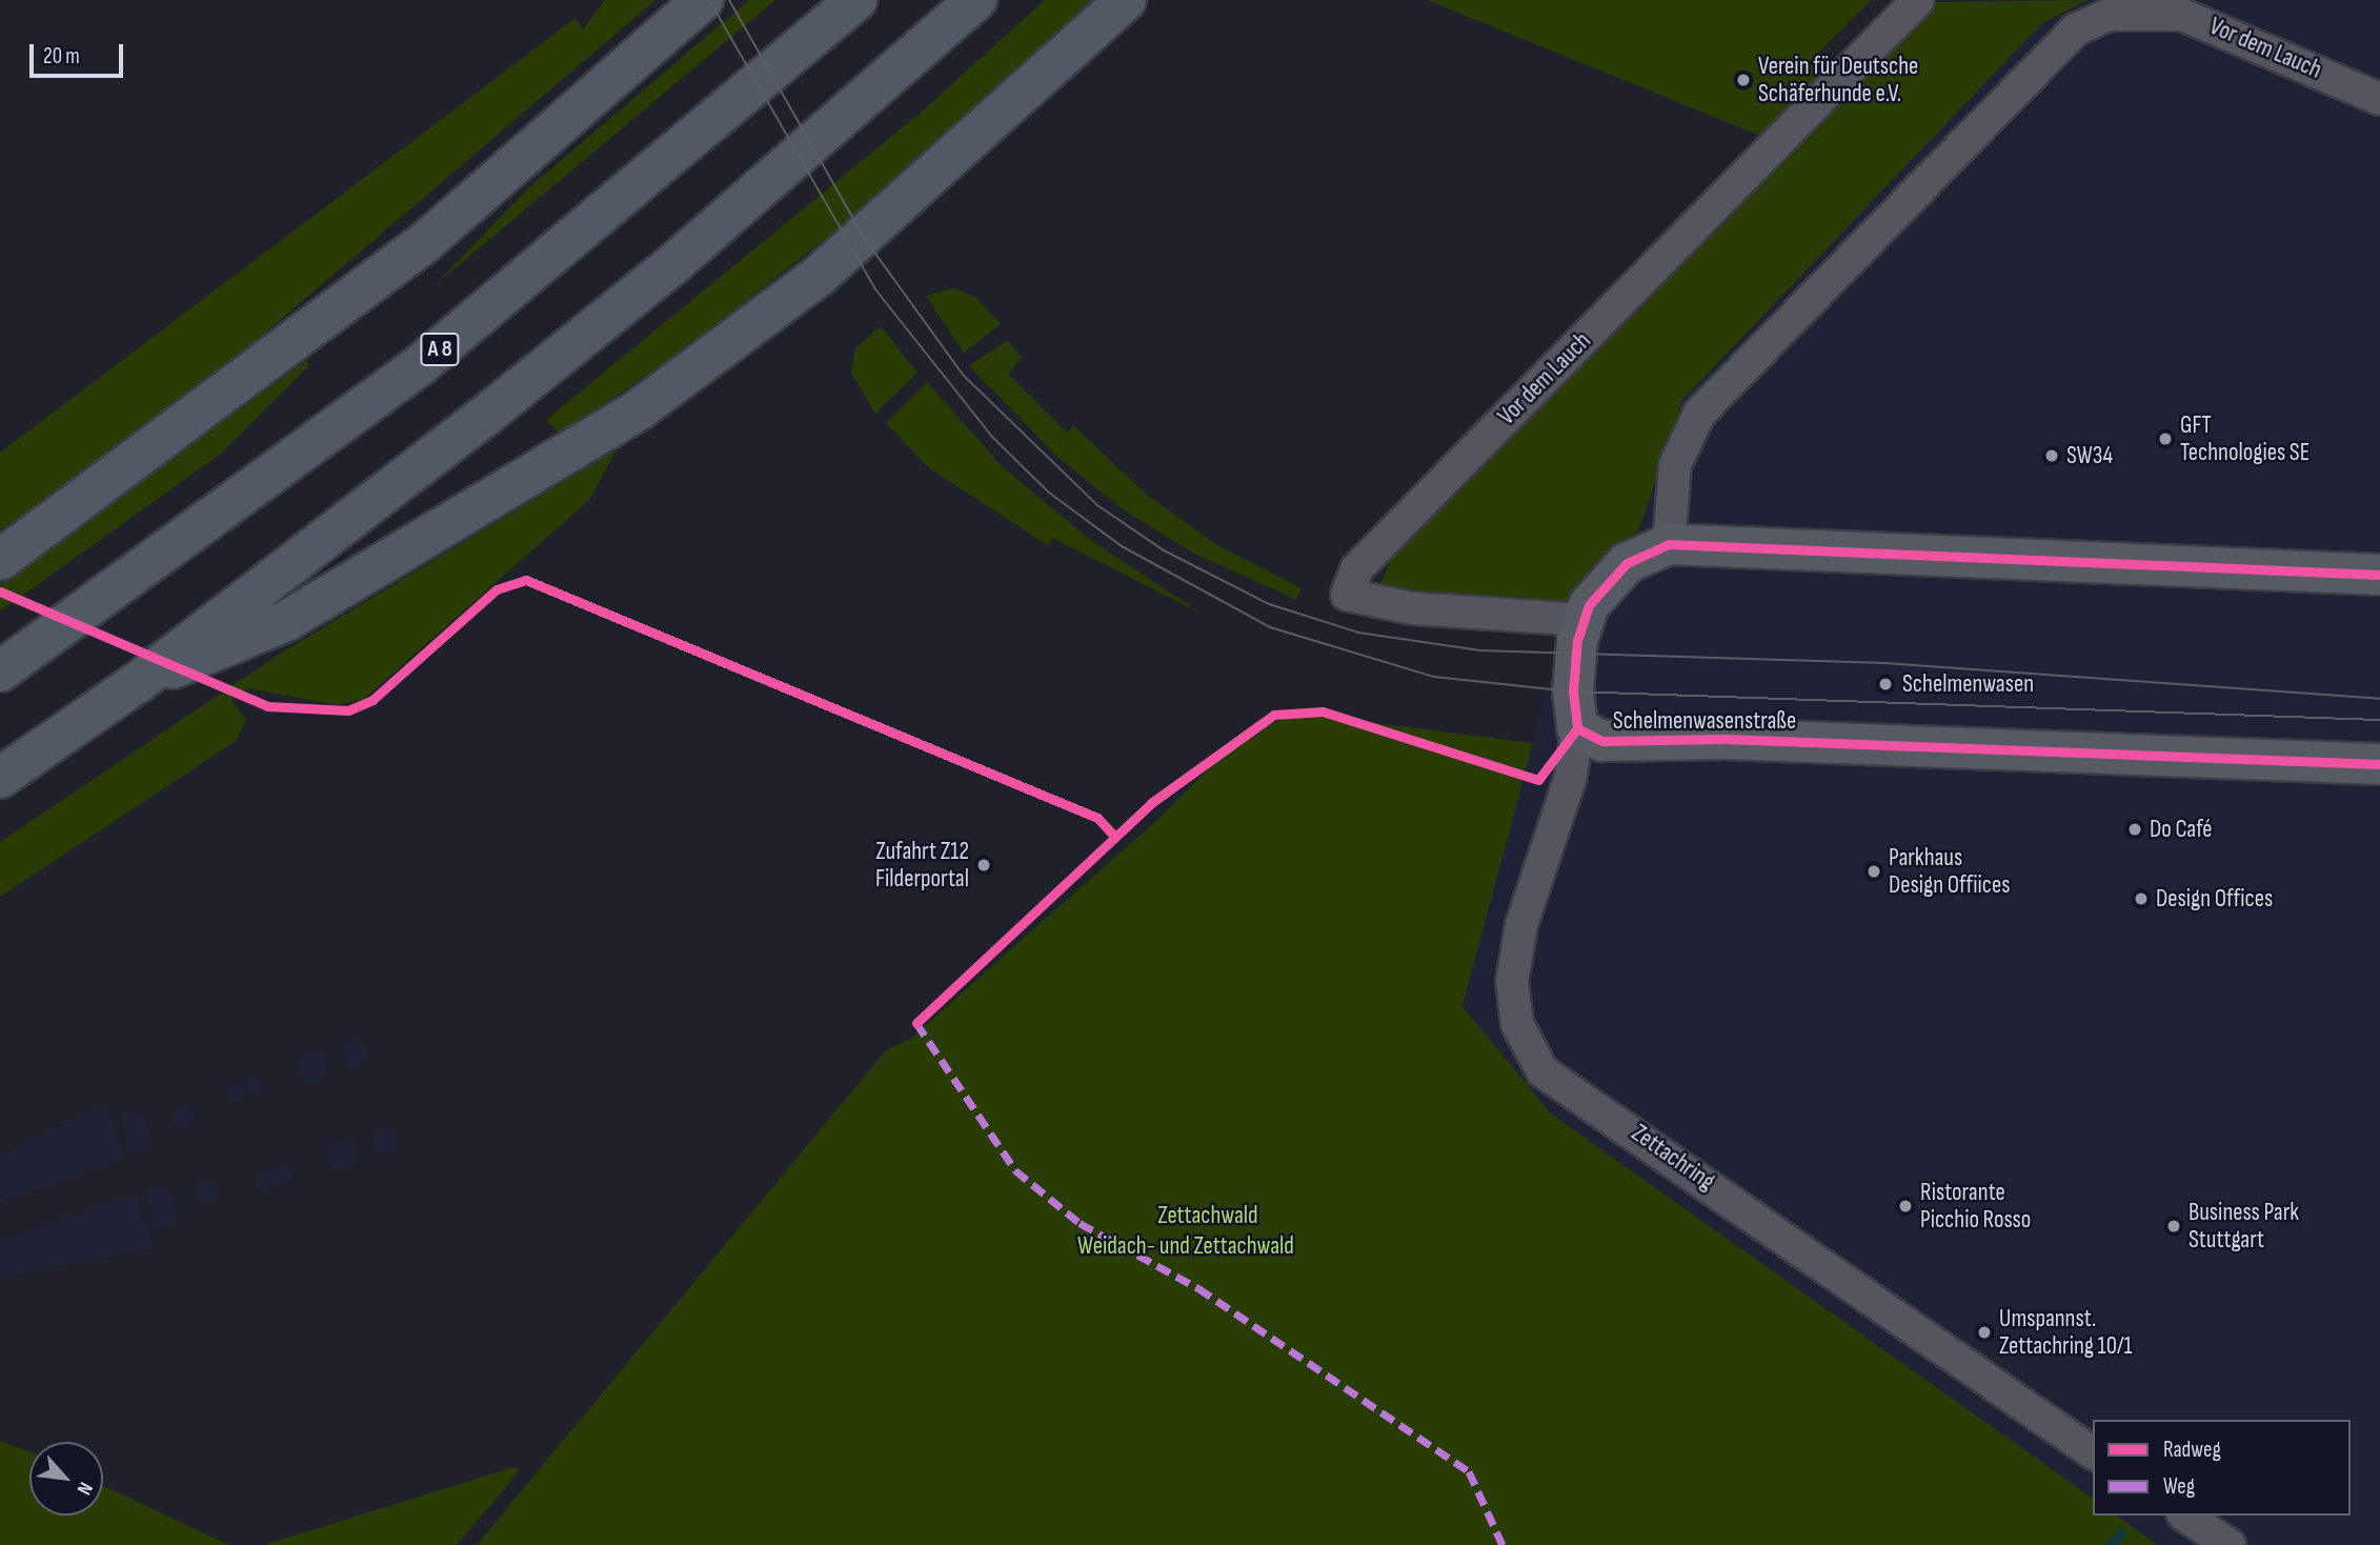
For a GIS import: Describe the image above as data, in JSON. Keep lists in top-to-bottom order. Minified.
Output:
{"streets":{"highway":["A 8"],"street":["Vor dem Lauch","Schelmenwasenstraße","Zettachring"]},"crossings":[["Schelmenwasenstraße","Zettachring"]],"parks":["Zettachwald","Weidach- und Zettachwald"],"places":["Verein für Deutsche Schäferhunde e.V.","GFT Technologies SE","SW34","Schelmenwasen","Do Café","Zufahrt Z12 Filderportal","Parkhaus Design Offiices","Design Offices","Ristorante Picchio Rosso","Business Park Stuttgart","Umspannst. Zettachring 10/1"],"legend":["Radweg","Weg"],"scale_bar":"20 m","north":"bottom right"}
